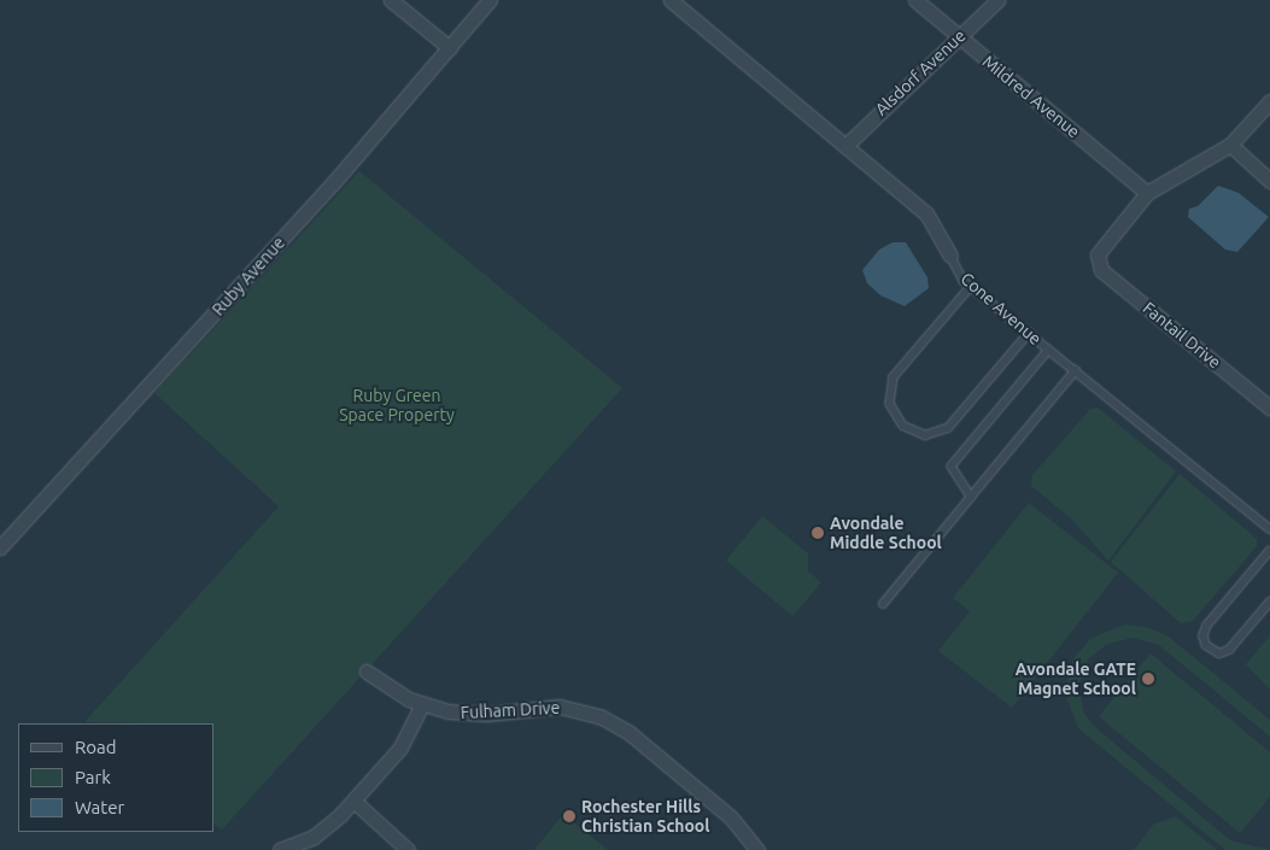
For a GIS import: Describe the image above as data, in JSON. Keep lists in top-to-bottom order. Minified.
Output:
{"streets":{"street":["Alsdorf Avenue","Mildred Avenue","Ruby Avenue","Cone Avenue","Fantail Drive","Fulham Drive"]},"crossings":[["Alsdorf Avenue","Mildred Avenue"],["Alsdorf Avenue","Cone Avenue"],["Mildred Avenue","Fantail Drive"]],"parks":["Ruby Green Space Property"],"places":["Avondale Middle School","Avondale GATE Magnet School","Rochester Hills Christian School"],"legend":["Road","Park","Water"]}
